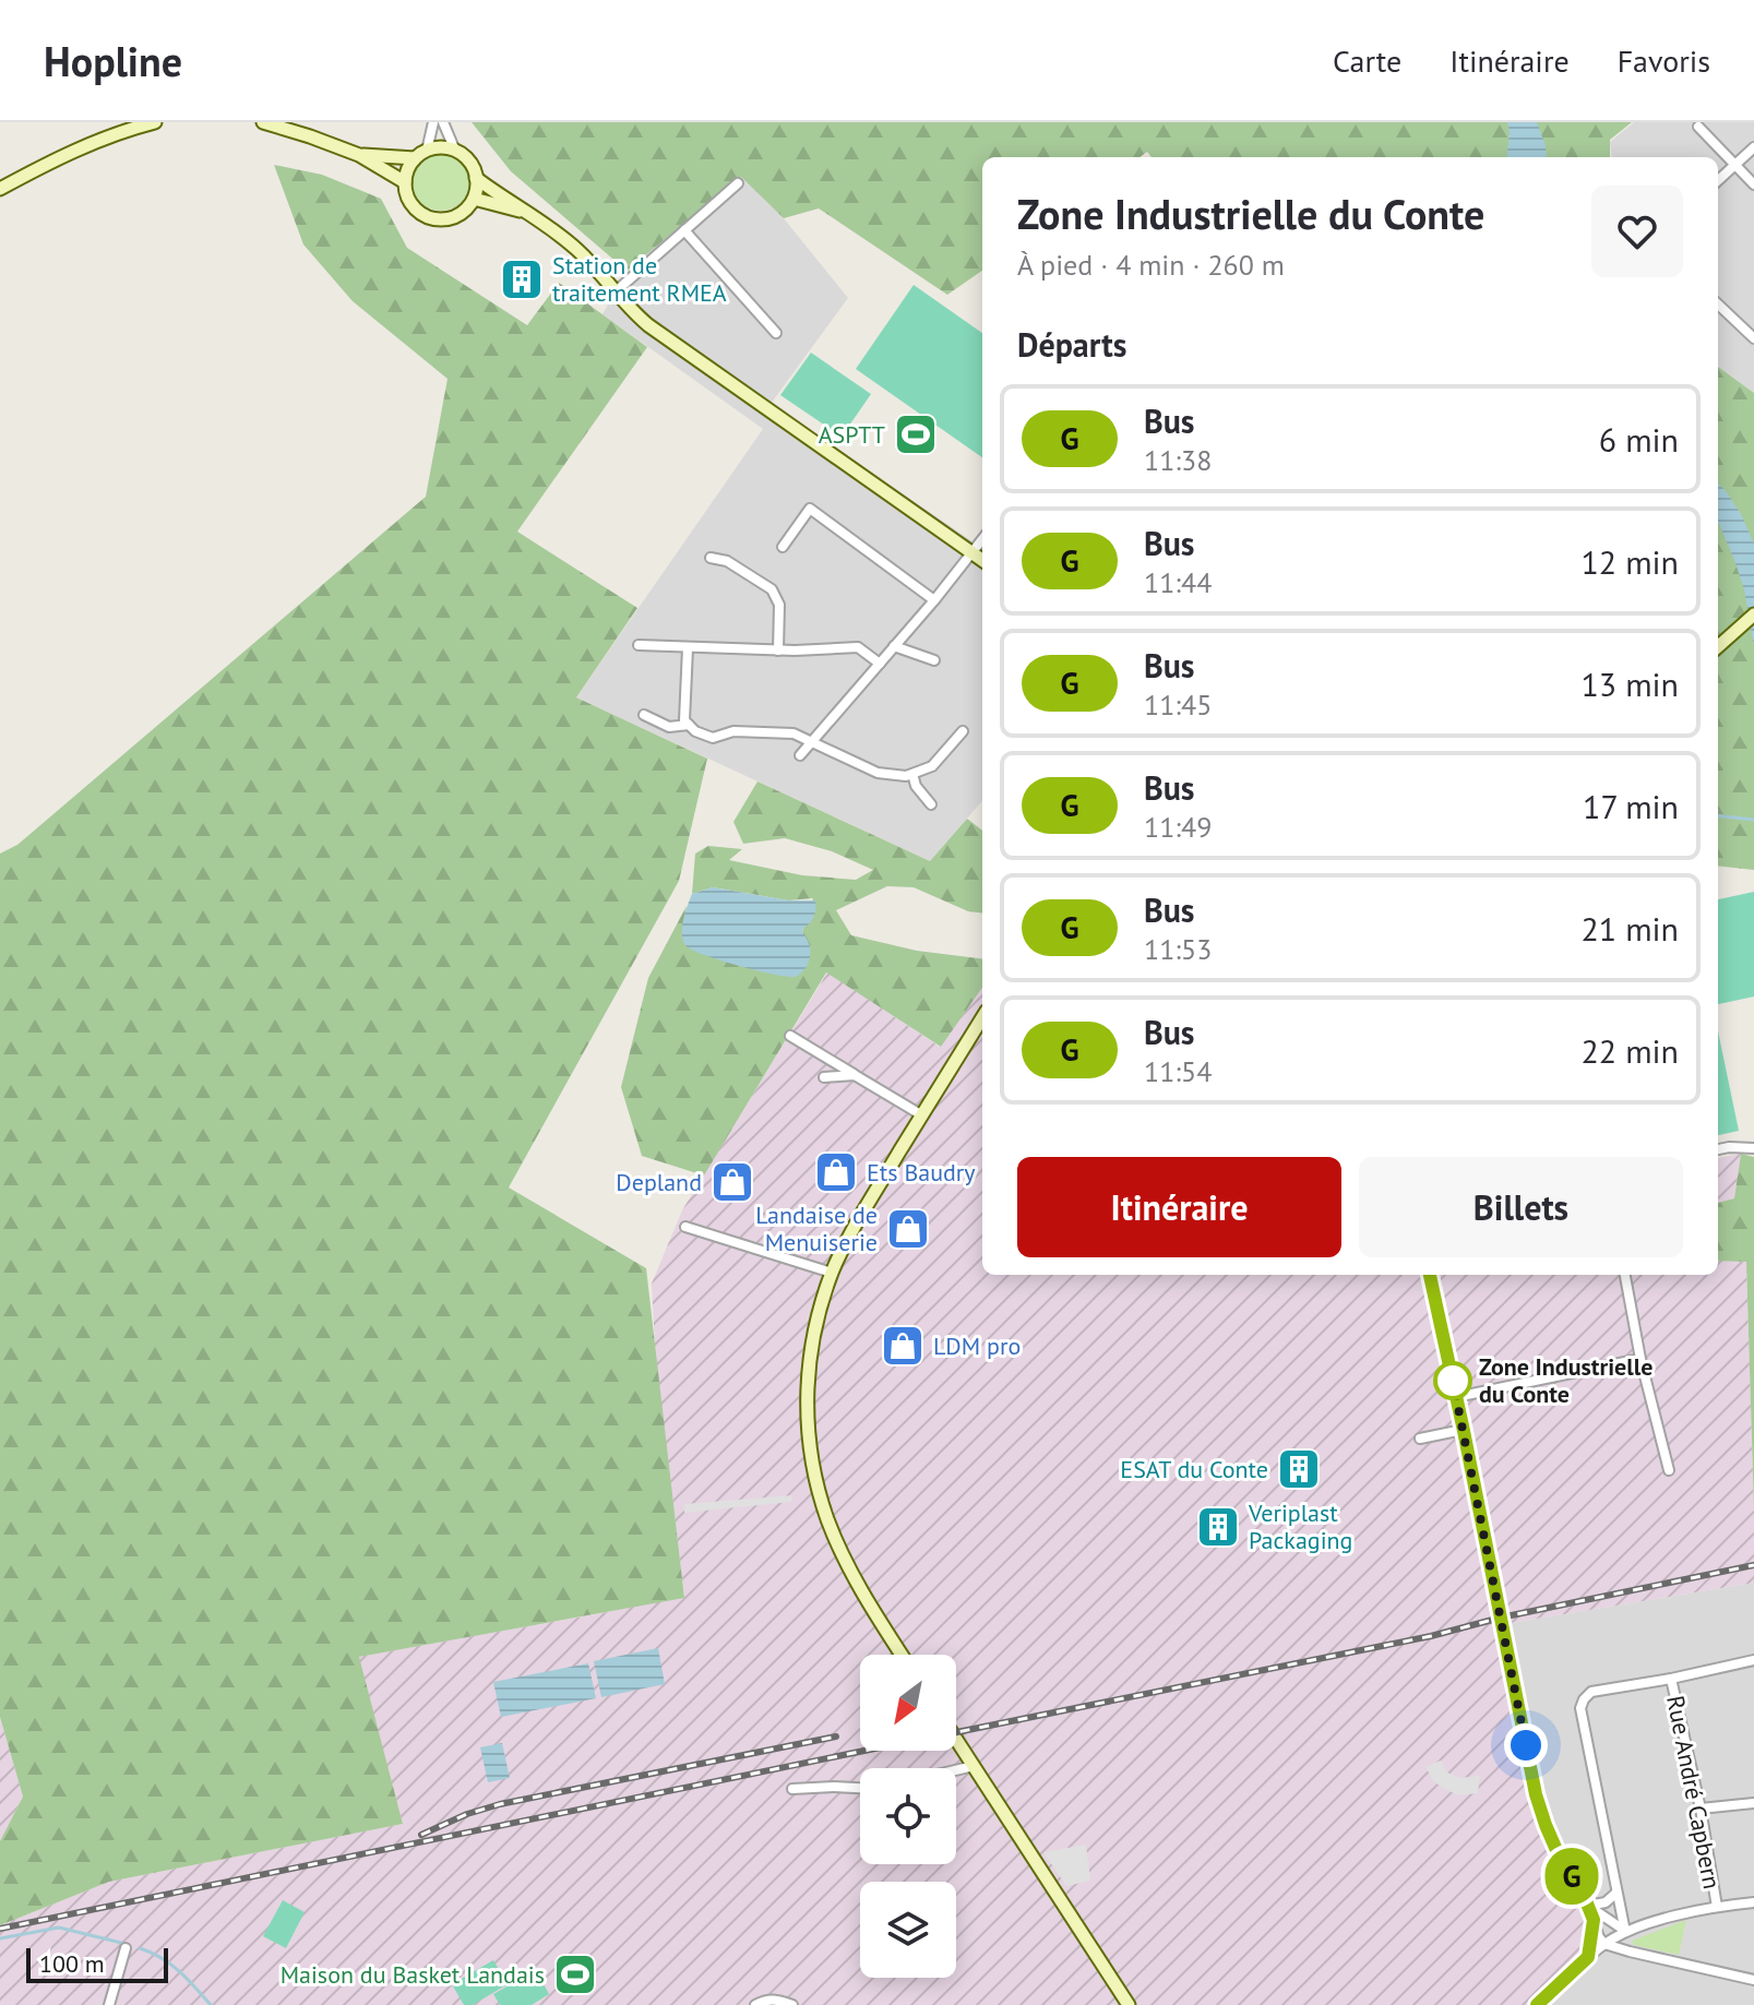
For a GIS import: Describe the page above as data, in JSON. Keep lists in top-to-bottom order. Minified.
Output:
{"streets":{"street":["Rue André Capbern"]},"places":{"building":["Station de traitement RMEA","ESAT du Conte","Veriplast Packaging"],"sports":["ASPTT","Maison du Basket Landais"],"shop":["Ets Baudry","Depland","Landaise de Menuiserie","LDM pro"],"other":["Zone Industrielle du Conte"]},"lines":["bus line G"],"scale_bar":"100 m","north":"bottom left","page":{"header":"Hopline","nav":["Carte","Itinéraire","Favoris"],"on_map":"G","heading":[["Zone Industrielle du Conte","À pied · 4 min · 260 m"],"Départs"],"list":[{"mark":"G","name":"Bus","note":"11:38","value":"6 min"},{"mark":"G","name":"Bus","note":"11:44","value":"12 min"},{"mark":"G","name":"Bus","note":"11:45","value":"13 min"},{"mark":"G","name":"Bus","note":"11:49","value":"17 min"},{"mark":"G","name":"Bus","note":"11:53","value":"21 min"},{"mark":"G","name":"Bus","note":"11:54","value":"22 min"}],"buttons":["Itinéraire","Billets"],"scale":"100 m"}}
